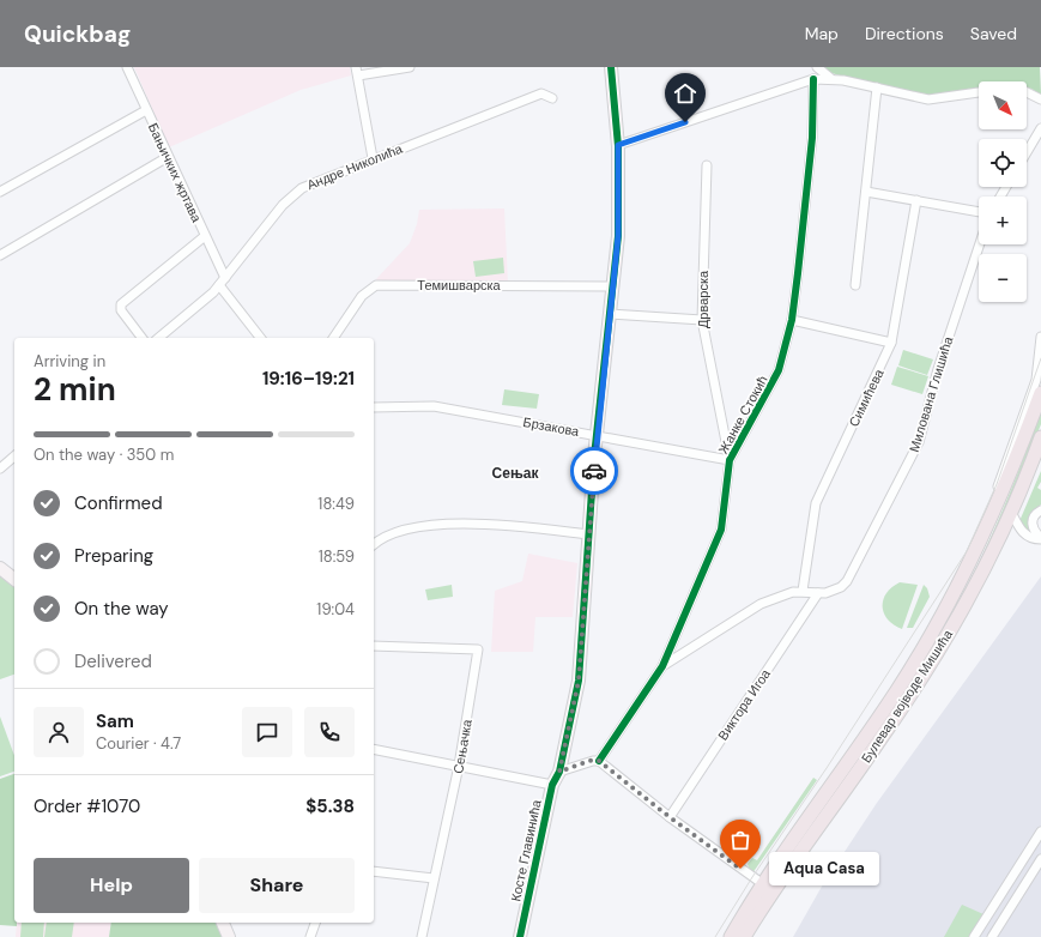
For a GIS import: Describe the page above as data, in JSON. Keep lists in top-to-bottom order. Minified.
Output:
{"streets":{"main road":["Булевар војводе Мишића"],"street":["Андре Николића","Бањичких жртава","Темишварска","Дрварска","Милована Глишића","Симићева","Жанке Стокић","Брзакова","Виктора Игоа","Сењачка","Косте Главинића"]},"crossings":[["Андре Николића","Бањичких жртава"],["Темишварска","Косте Главинића"],["Дрварска","Жанке Стокић"],["Дрварска","Брзакова"],["Милована Глишића","Виктора Игоа"],["Жанке Стокић","Брзакова"],["Брзакова","Косте Главинића"]],"districts":["Сењак"],"places":["Aqua Casa"],"north":"bottom right","page":{"header":"Quickbag","nav":["Map","Directions","Saved"],"map_buttons":["+","−"],"heading":["2 min","Arriving in","19:16–19:21"],"panel":["Sam","Courier · 4.7","Order #1070","$5.38"],"bar":"On the way · 350 m","list":[["Confirmed","18:49"],["Preparing","18:59"],["On the way","19:04"],"Delivered"],"buttons":["Help","Share"],"bubble":"Aqua Casa"}}
